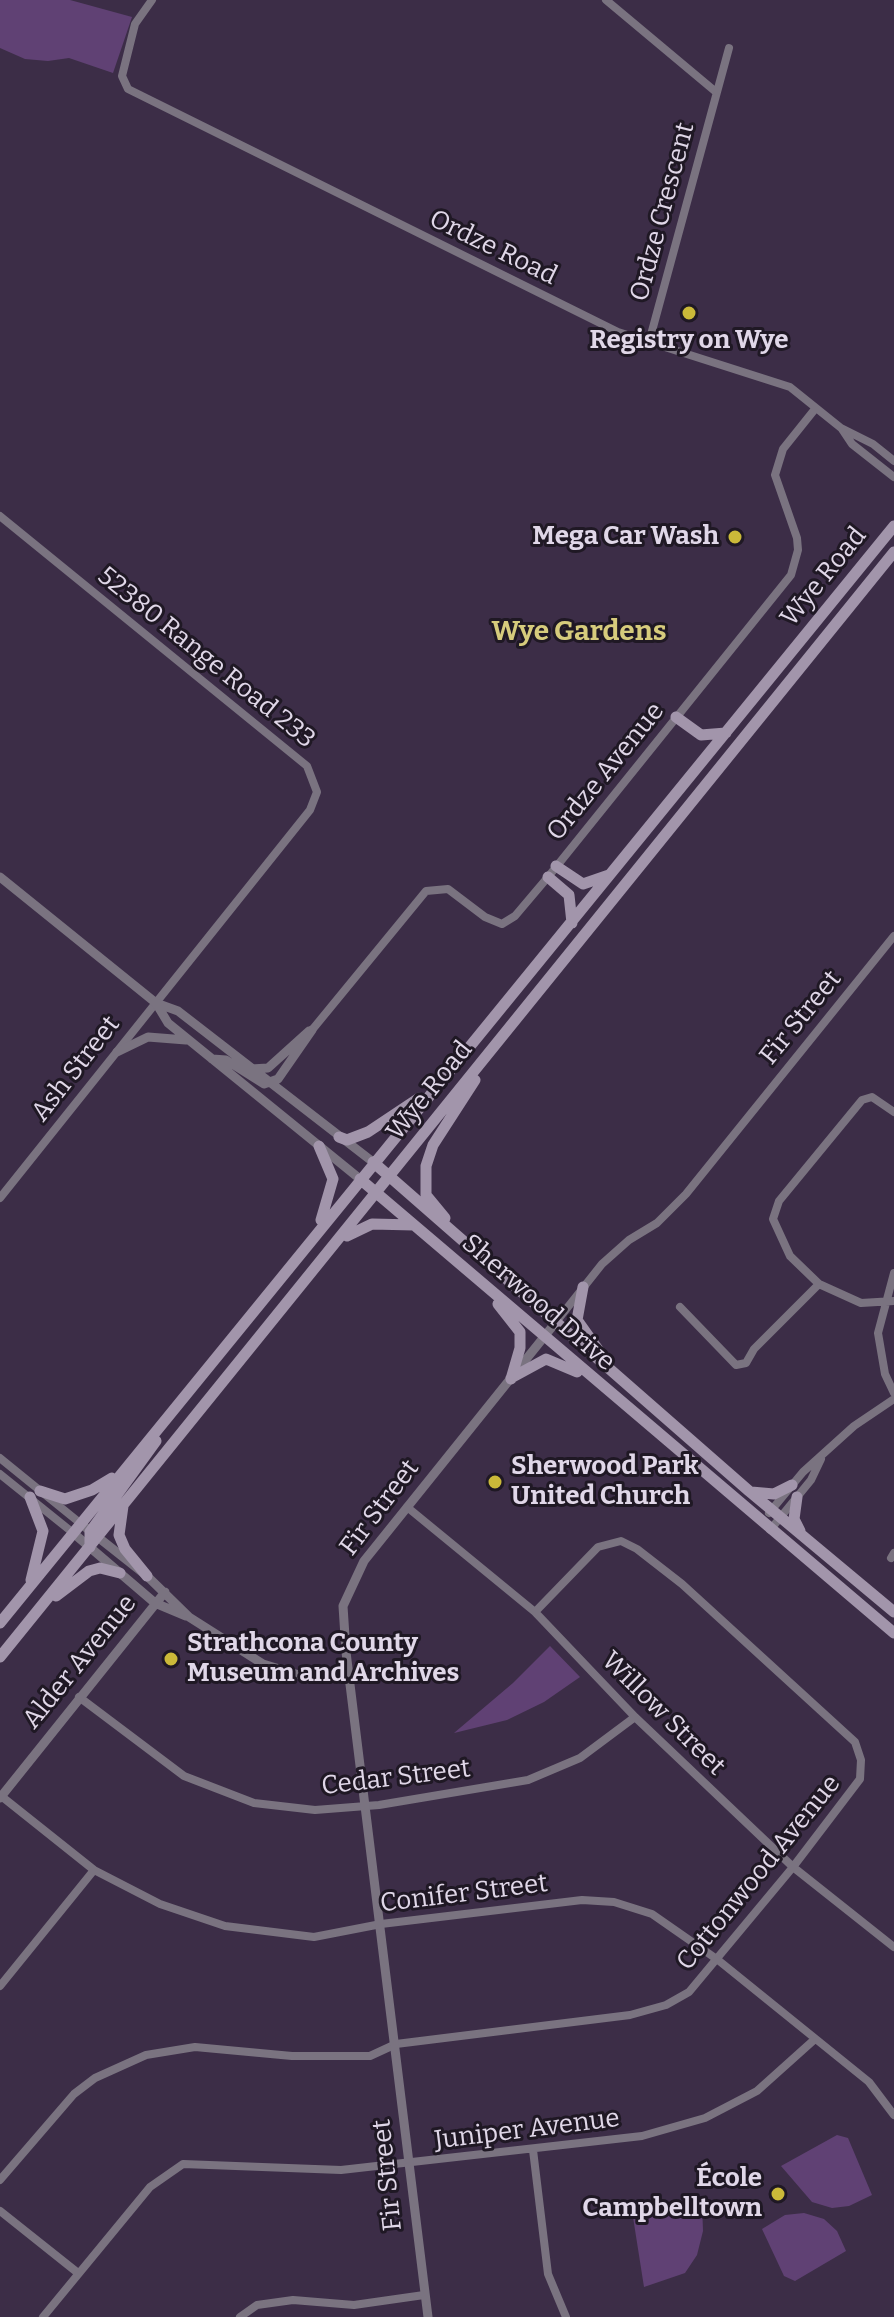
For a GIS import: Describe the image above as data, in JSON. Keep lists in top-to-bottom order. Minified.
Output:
{"streets":{"main road":["Wye Road","Sherwood Drive"],"street":["Ordze Crescent","Ordze Road","52380 Range Road 233","Ordze Avenue","Fir Street","Ash Street","Alder Avenue","Willow Street","Cedar Street","Cottonwood Avenue","Conifer Street","Juniper Avenue"]},"crossings":[["Ordze Crescent","Ordze Road"],["Ordze Road","Ordze Avenue"],["Wye Road","Sherwood Drive"],["52380 Range Road 233","Ash Street"],["52380 Range Road 233","Sherwood Drive"],["Fir Street","Sherwood Drive"],["Fir Street","Willow Street"],["Fir Street","Cedar Street"],["Fir Street","Cottonwood Avenue"],["Fir Street","Conifer Street"],["Fir Street","Juniper Avenue"],["Ash Street","Sherwood Drive"],["Alder Avenue","Cedar Street"],["Alder Avenue","Conifer Street"],["Willow Street","Cedar Street"],["Willow Street","Cottonwood Avenue"],["Cottonwood Avenue","Conifer Street"],["Conifer Street","Juniper Avenue"]],"districts":["Wye Gardens"],"places":["Registry on Wye","Mega Car Wash","Sherwood Park United Church","Strathcona County Museum and Archives","École Campbelltown"]}
